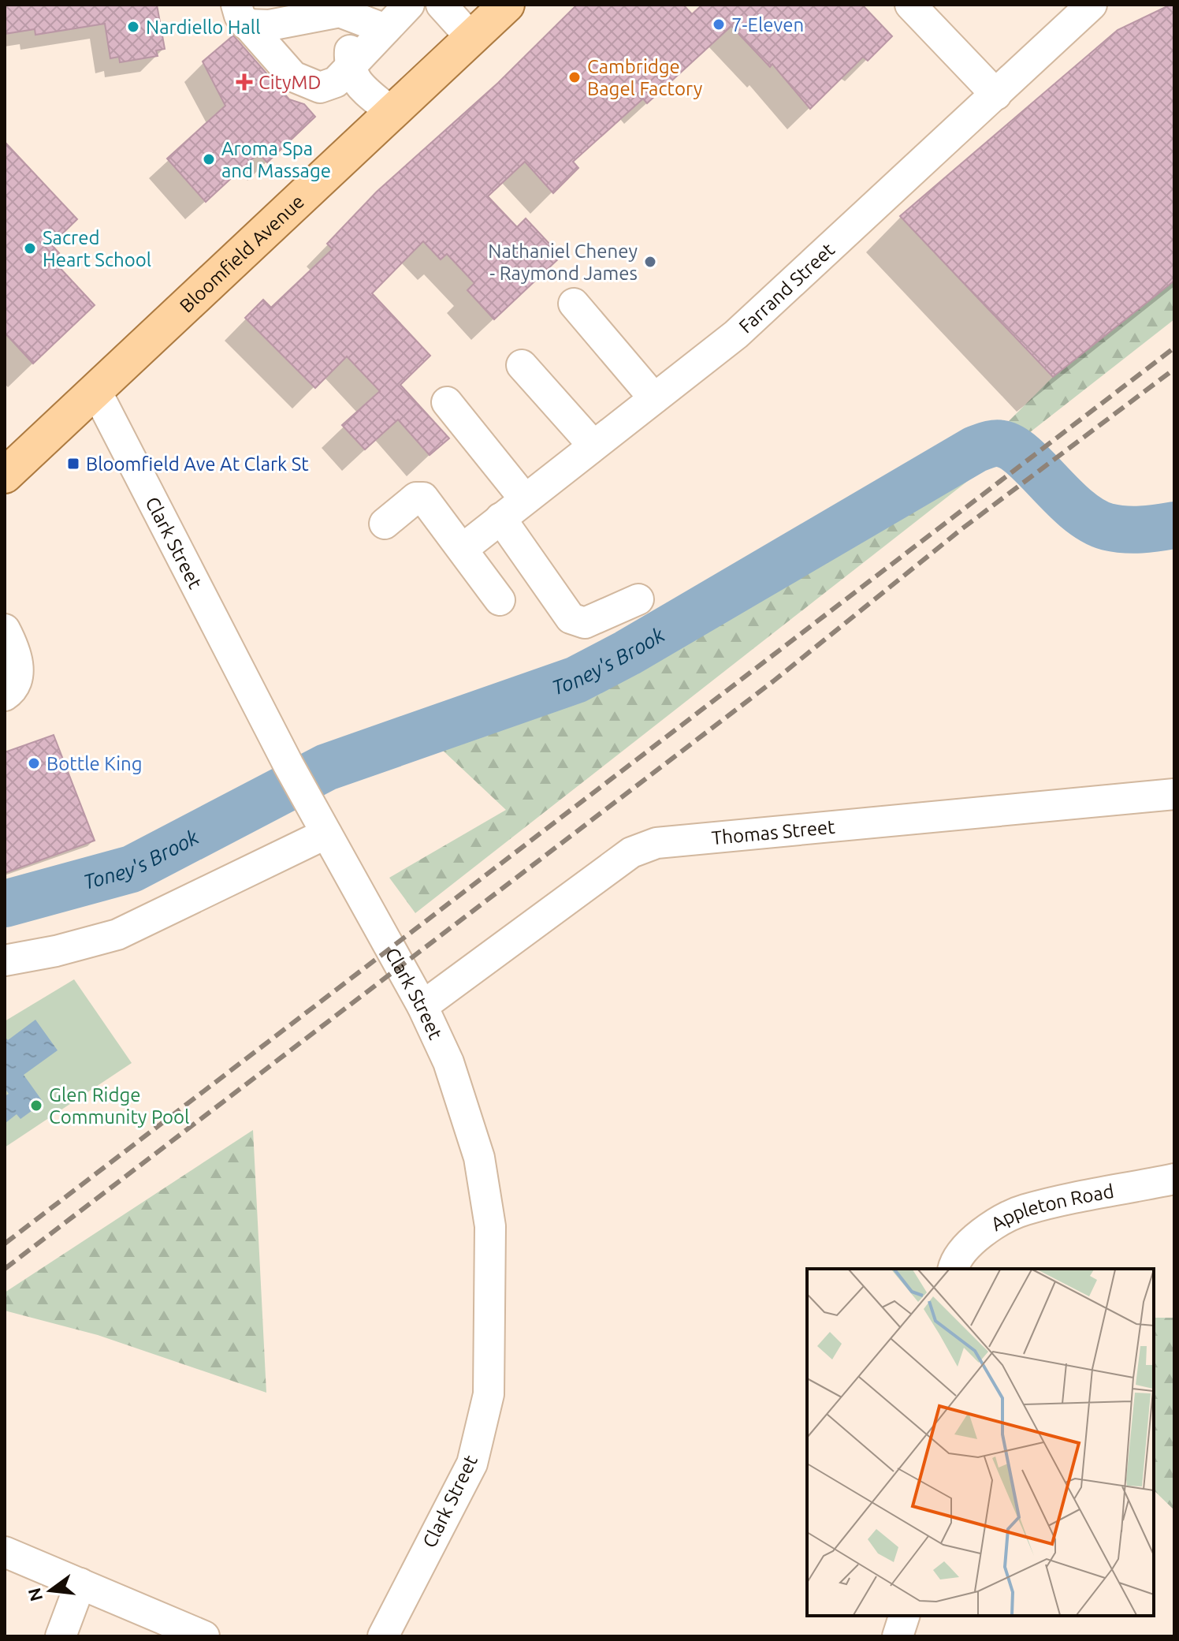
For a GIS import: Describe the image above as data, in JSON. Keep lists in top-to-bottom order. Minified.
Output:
{"streets":{"main road":["Bloomfield Avenue"],"street":["Farrand Street","Clark Street","Thomas Street","Appleton Road"]},"crossings":[["Bloomfield Avenue","Clark Street"],["Clark Street","Thomas Street"]],"water":["Toney's Brook"],"places":{"other":["7-Eleven","Nardiello Hall","Cambridge Bagel Factory","Aroma Spa and Massage","Sacred Heart School","Nathaniel Cheney - Raymond James","Bottle King","Glen Ridge Community Pool"],"health":["CityMD"],"transit":["Bloomfield Ave At Clark St"]},"north":"left"}
